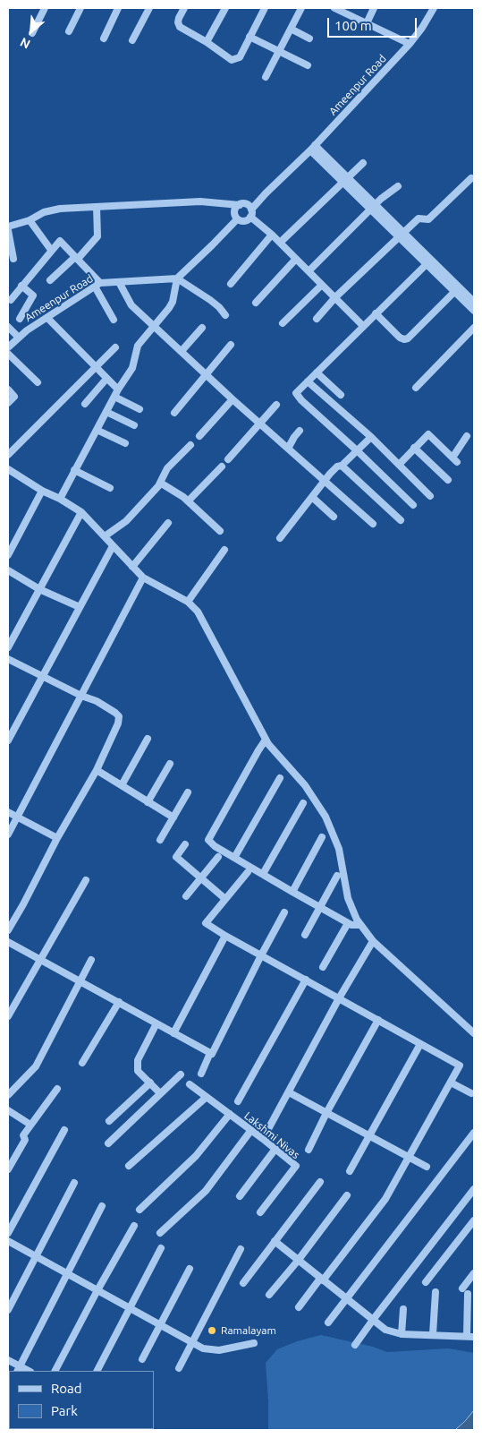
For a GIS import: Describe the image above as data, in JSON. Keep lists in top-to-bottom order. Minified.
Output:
{"streets":{"street":["Ameenpur Road","Lakshmi Nivas"]},"places":["Ramalayam"],"legend":["Road","Park"],"scale_bar":"100 m","north":"bottom left"}
